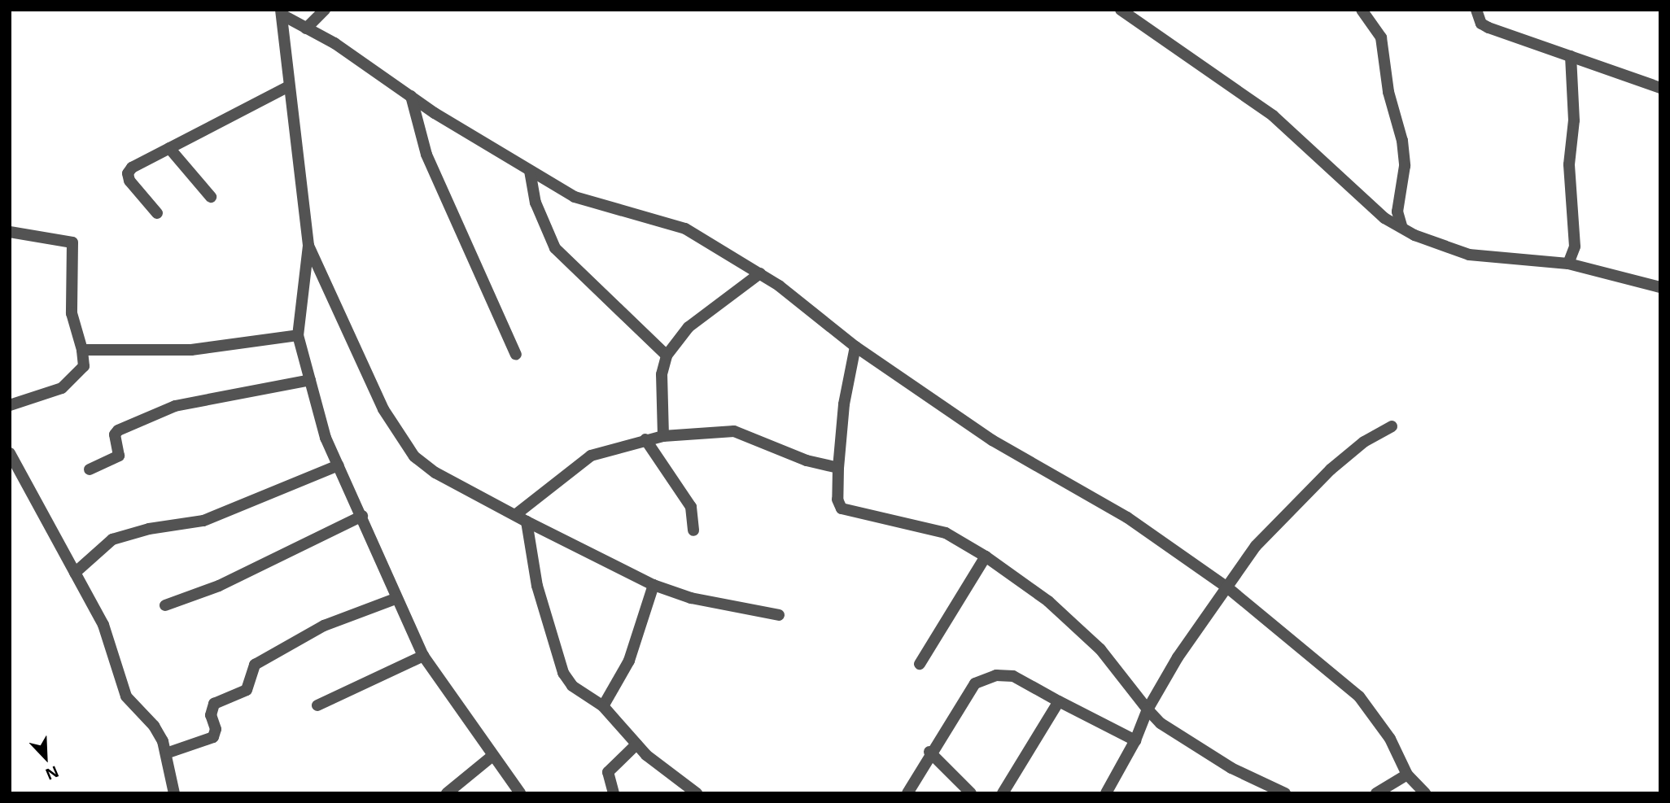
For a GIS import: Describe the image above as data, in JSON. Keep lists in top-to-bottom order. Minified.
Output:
{"north":"bottom right"}
